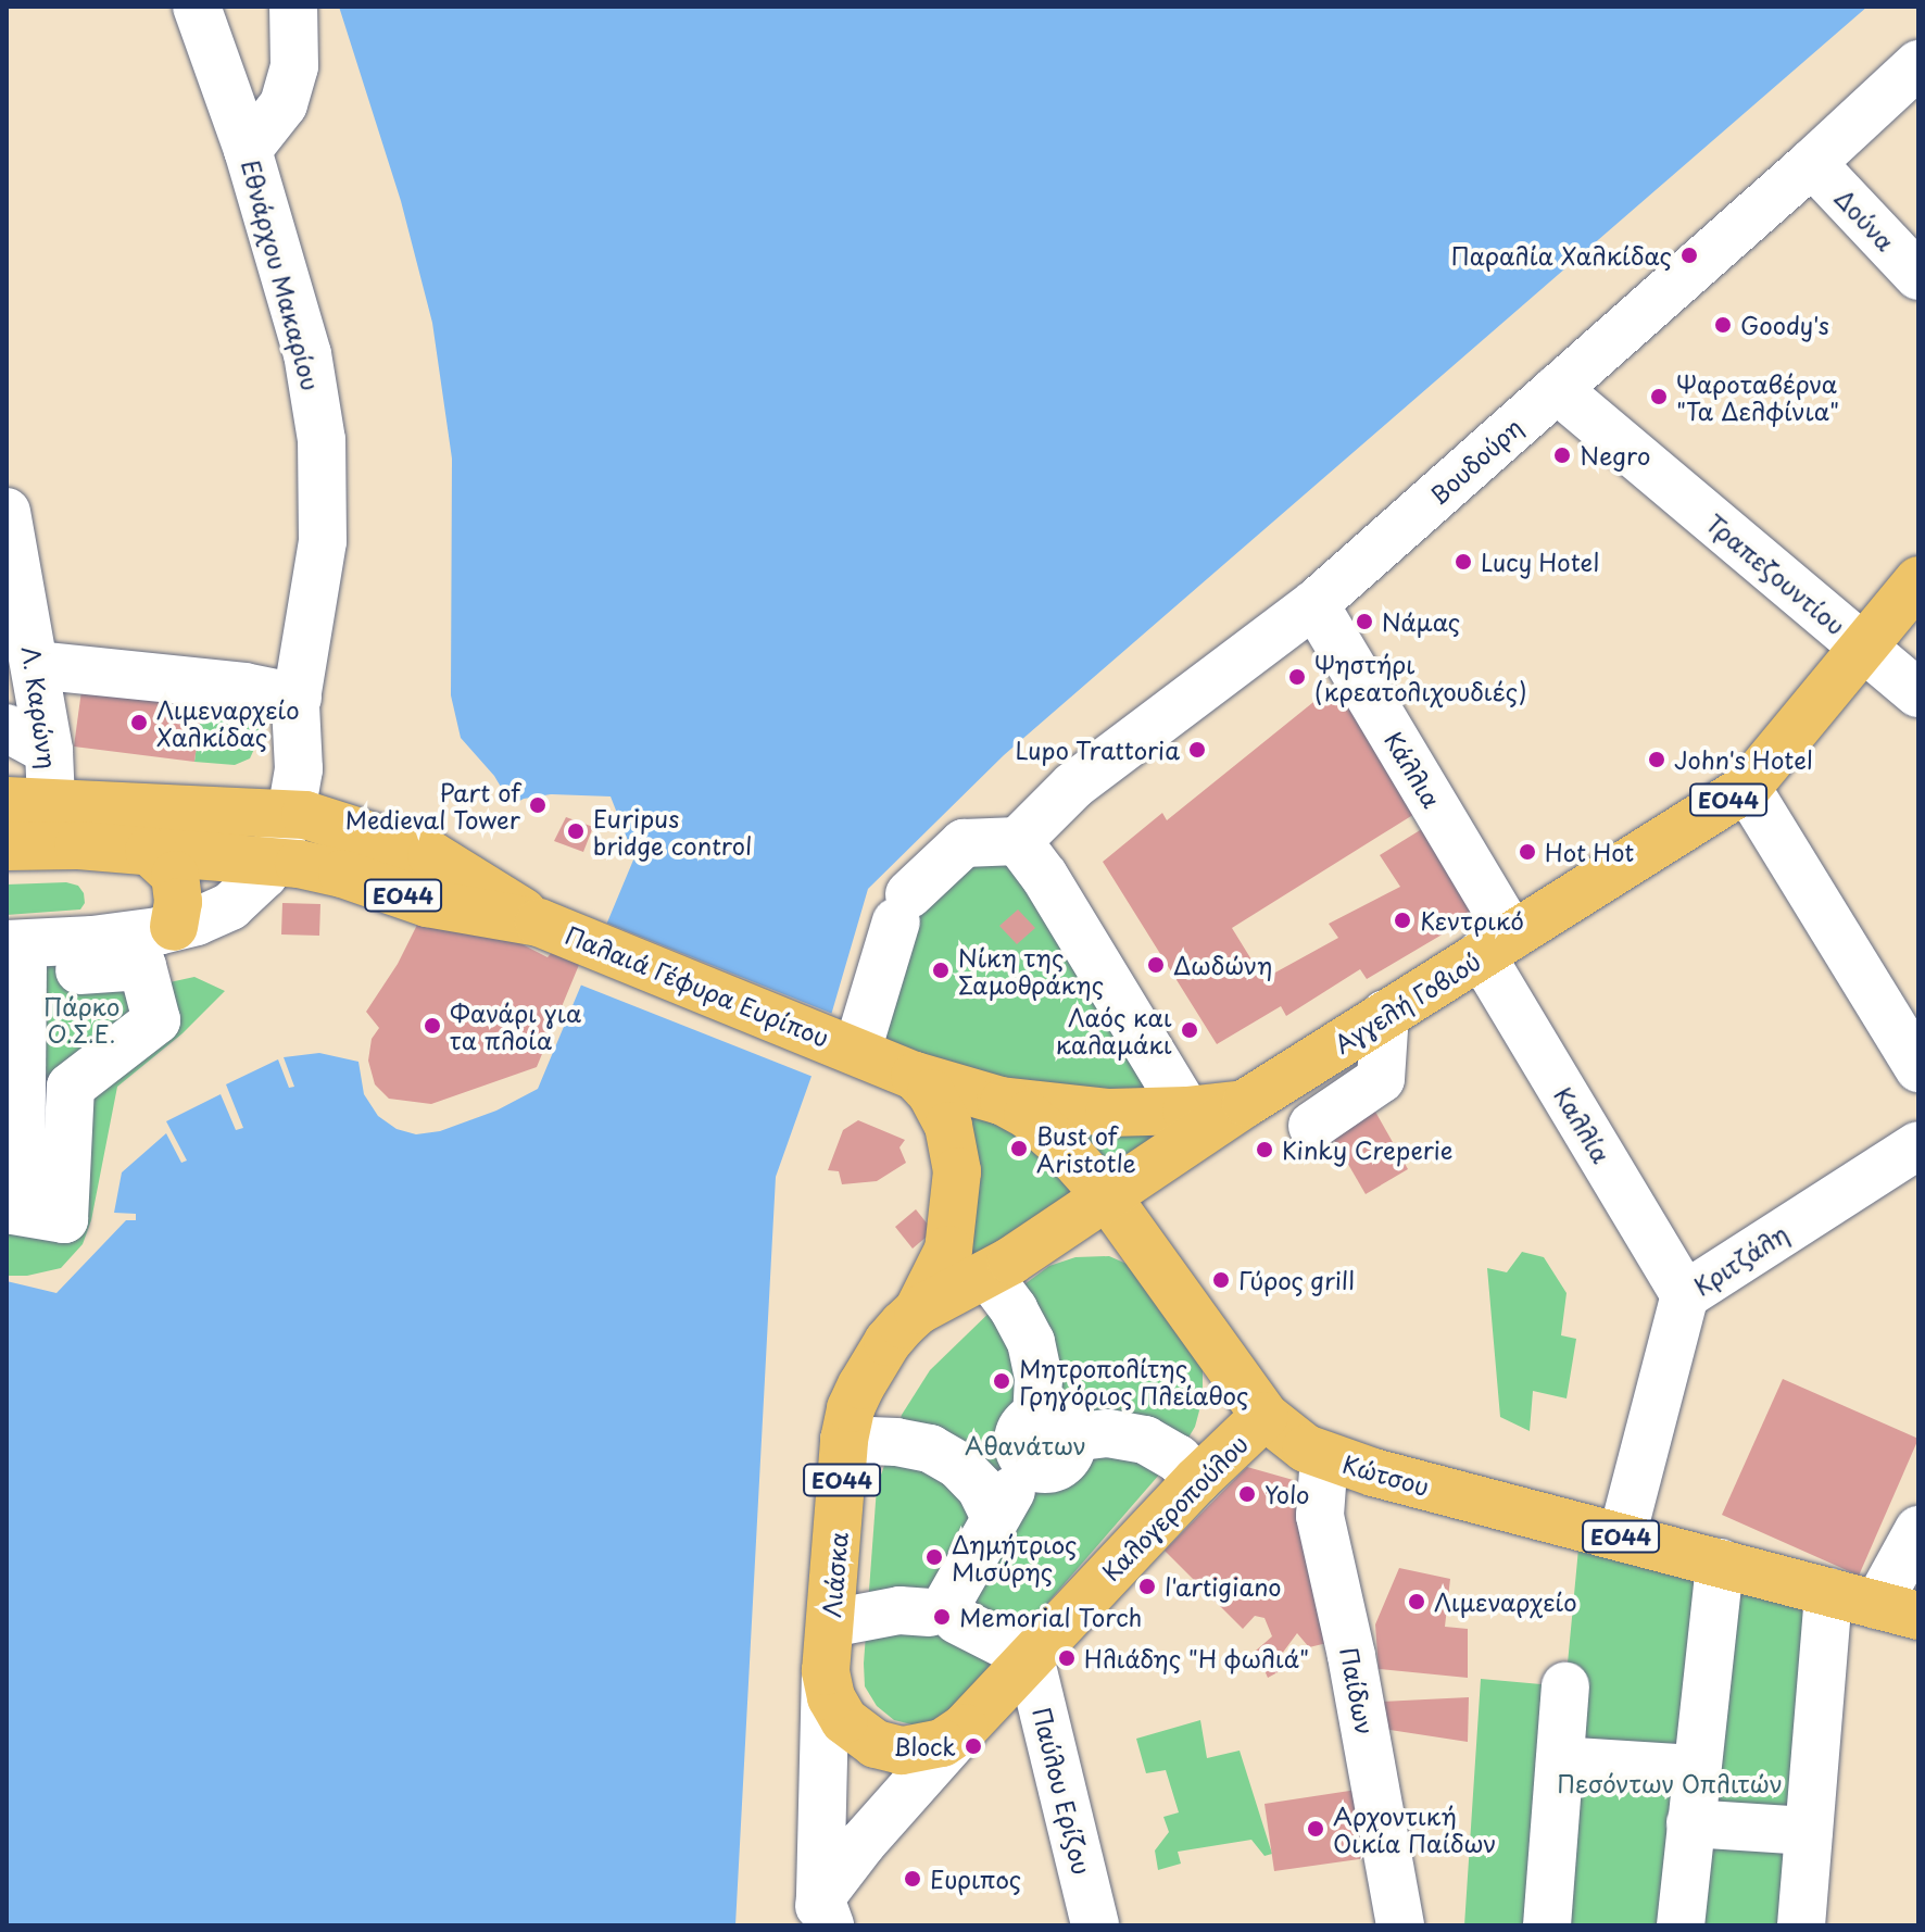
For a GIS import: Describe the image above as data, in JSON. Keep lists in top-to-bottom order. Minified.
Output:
{"streets":{"main road":["ΕΟ44","Παλαιά Γέφυρα Ευρίπου","Αγγελή Γοβιού","Κώτσου","Καλογεροπούλου","Λιάσκα"],"street":["Δούνα","Εθνάρχου Μακαρίου","Βουδούρη","Τραπεζουντίου","Λ. Καρώνη","Κάλλια","Καλλία","Κριτζάλη","Παίδων","Παύλου Ερίζου"]},"crossings":[["Δούνα","Βουδούρη"],["Εθνάρχου Μακαρίου","ΕΟ44"],["Βουδούρη","Τραπεζουντίου"],["Βουδούρη","Κάλλια"],["Τραπεζουντίου","Αγγελή Γοβιού"],["Λ. Καρώνη","ΕΟ44"],["Κάλλια","Αγγελή Γοβιού"],["Κάλλια","Καλλία"],["ΕΟ44","Παλαιά Γέφυρα Ευρίπου"],["ΕΟ44","Αγγελή Γοβιού"],["ΕΟ44","Κώτσου"],["ΕΟ44","Λιάσκα"],["Αγγελή Γοβιού","Καλλία"],["Αγγελή Γοβιού","Κώτσου"],["Αγγελή Γοβιού","Λιάσκα"],["Καλλία","Κριτζάλη"],["Κριτζάλη","Κώτσου"],["Κώτσου","Καλογεροπούλου"],["Κώτσου","Λιάσκα"],["Κώτσου","Παίδων"],["Καλογεροπούλου","Λιάσκα"],["Καλογεροπούλου","Παύλου Ερίζου"]],"parks":["Πάρκο Ο.Σ.Ε.","Αθανάτων","Πεσόντων Οπλιτών"],"places":["Παραλία Χαλκίδας","Goody's","Ψαροταβέρνα \"Τα Δελφίνια\"","Negro","Lucy Hotel","Νάμας","Ψηστήρι (κρεατολιχουδιές)","Λιμεναρχείο Χαλκίδας","Lupo Trattoria","John's Hotel","Part of Medieval Tower","Euripus bridge control","Hot Hot","Κεντρικό","Δωδώνη","Νίκη της Σαμοθράκης","Φανάρι για τα πλοία","Λαός και καλαμάκι","Bust of Aristotle","Kinky Creperie","Γύρος grill","Μητροπολίτης Γρηγόριος Πλείαθος","Yolo","Δημήτριος Μισύρης","l'artigiano","Λιμεναρχείο","Memorial Torch","Ηλιάδης \"Η φωλιά\"","Block","Αρχοντική Οικία Παίδων","Ευριπος"]}
